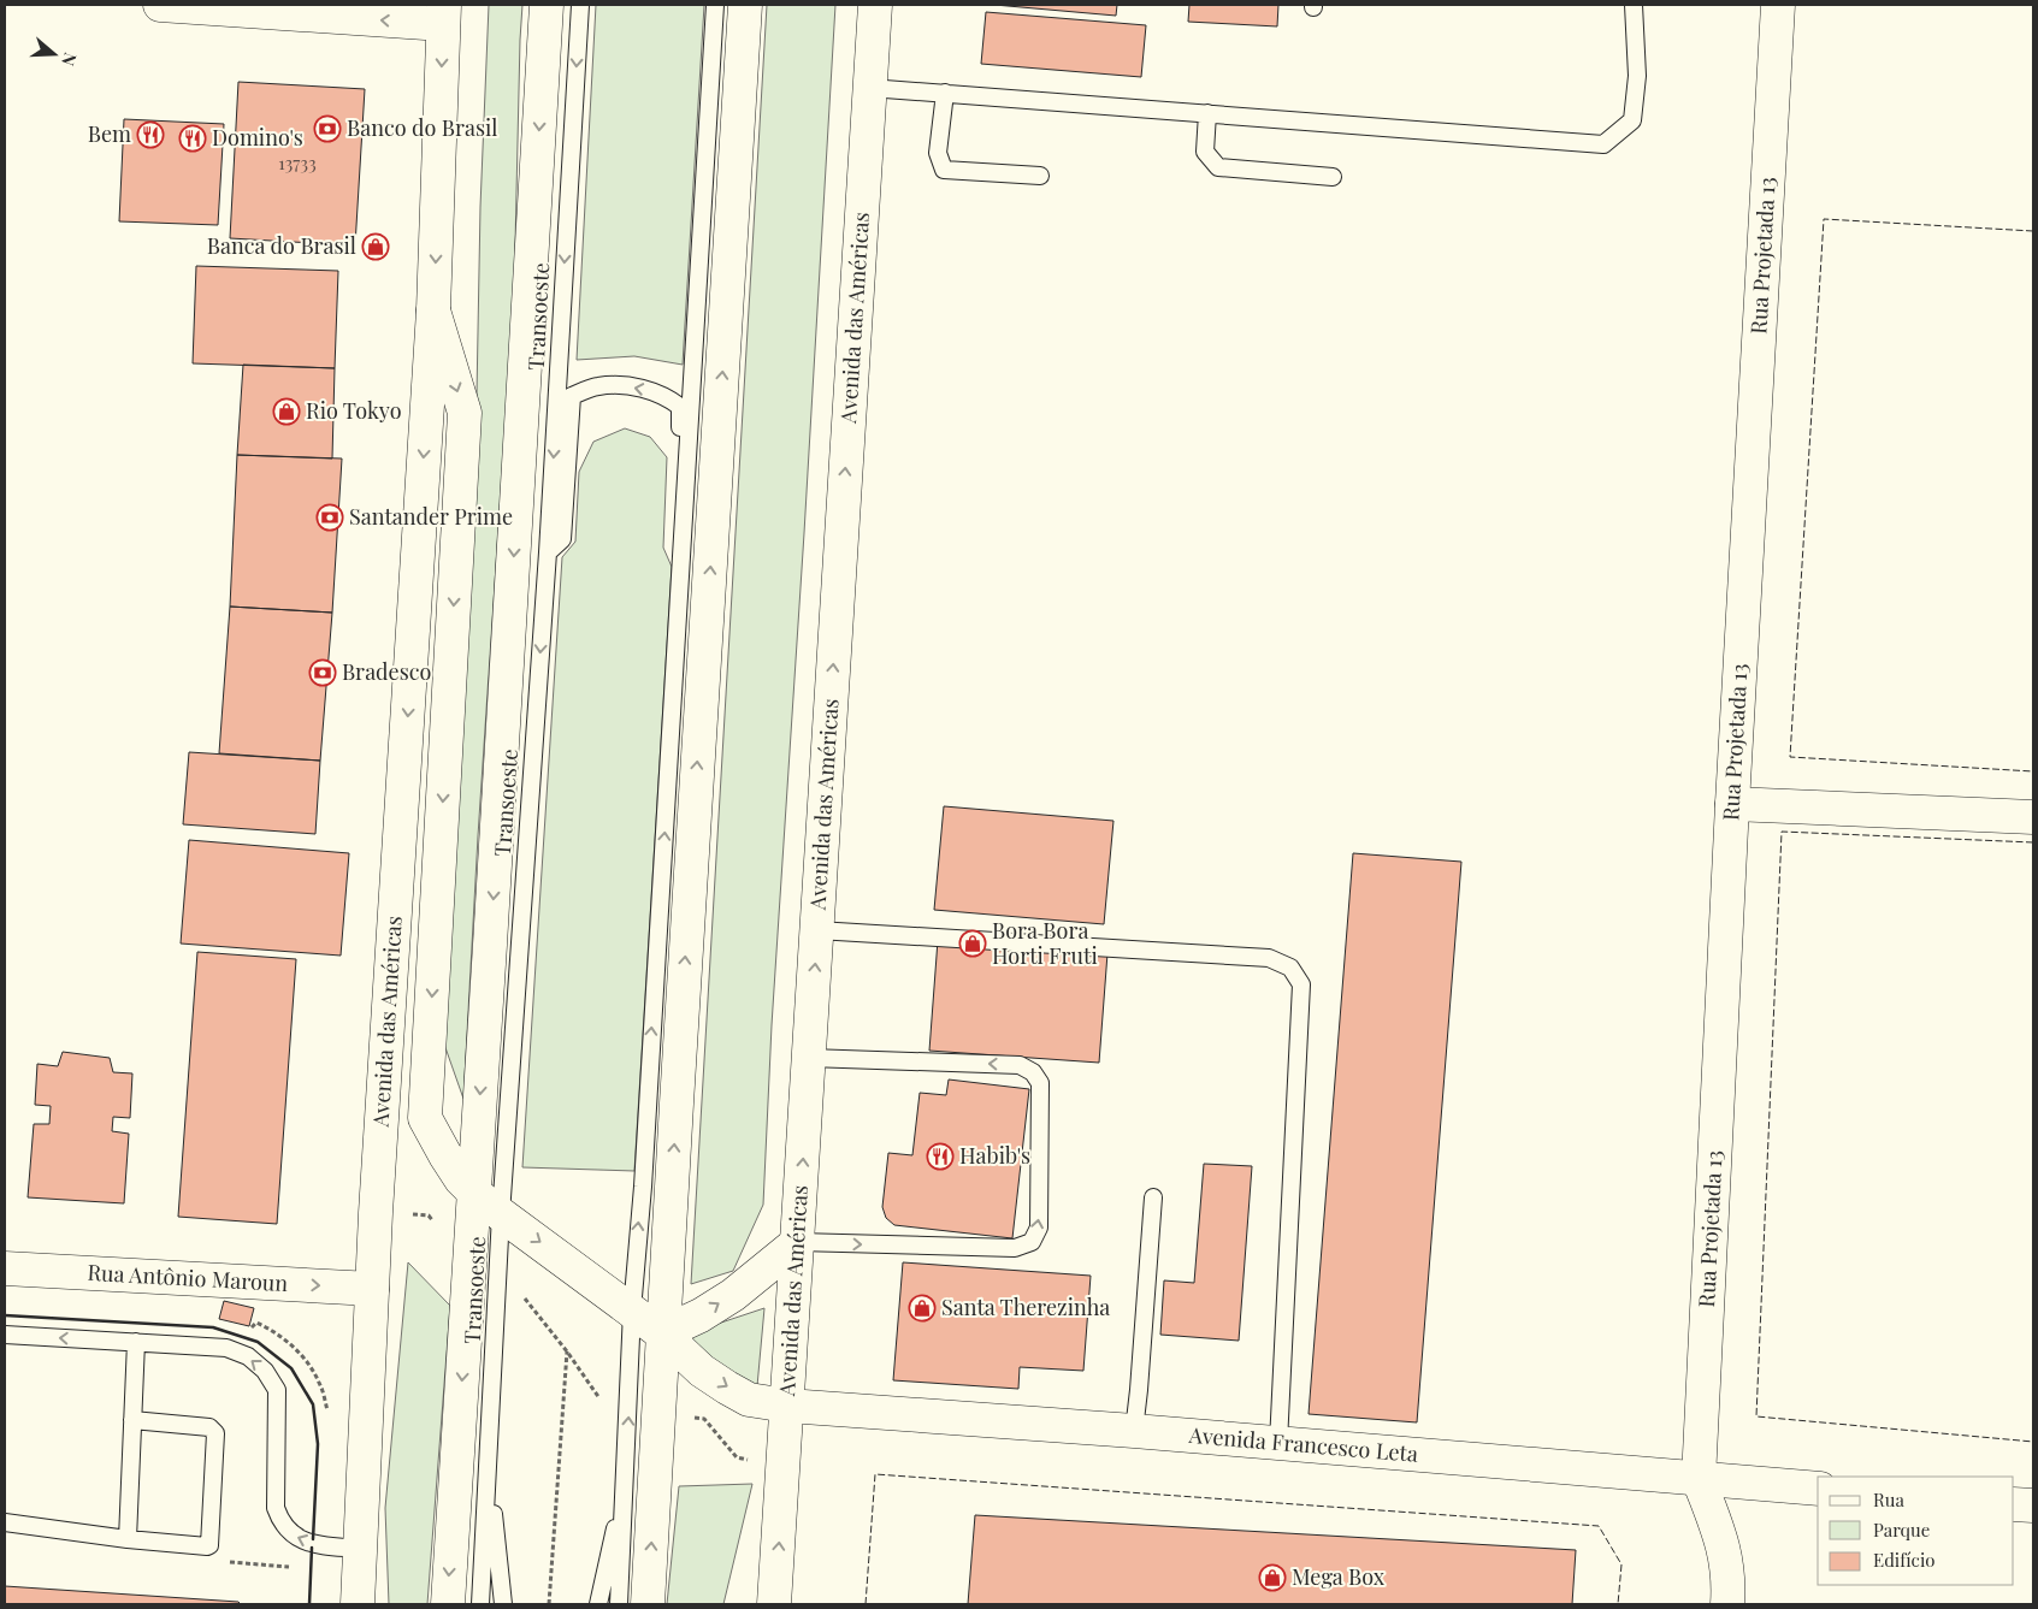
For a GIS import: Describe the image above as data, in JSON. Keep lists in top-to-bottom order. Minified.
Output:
{"streets":{"main road":["Rua Projetada 13","Avenida das Américas","Rua Antônio Maroun","Avenida Francesco Leta"],"lane":["Transoeste"]},"crossings":[["Rua Projetada 13","Avenida Francesco Leta"],["Transoeste","Avenida Francesco Leta"],["Avenida das Américas","Rua Antônio Maroun"],["Avenida das Américas","Avenida Francesco Leta"]],"one_way":["Rua Antônio Maroun"],"places":{"bank":["Banco do Brasil","Santander Prime","Bradesco"],"restaurant":["Bem","Domino's","Habib's"],"shop":["Banca do Brasil","Rio Tokyo","Bora Bora Horti Fruti","Santa Therezinha","Mega Box"]},"house_numbers":["13733"],"legend":["Rua","Parque","Edifício"],"north":"right"}
